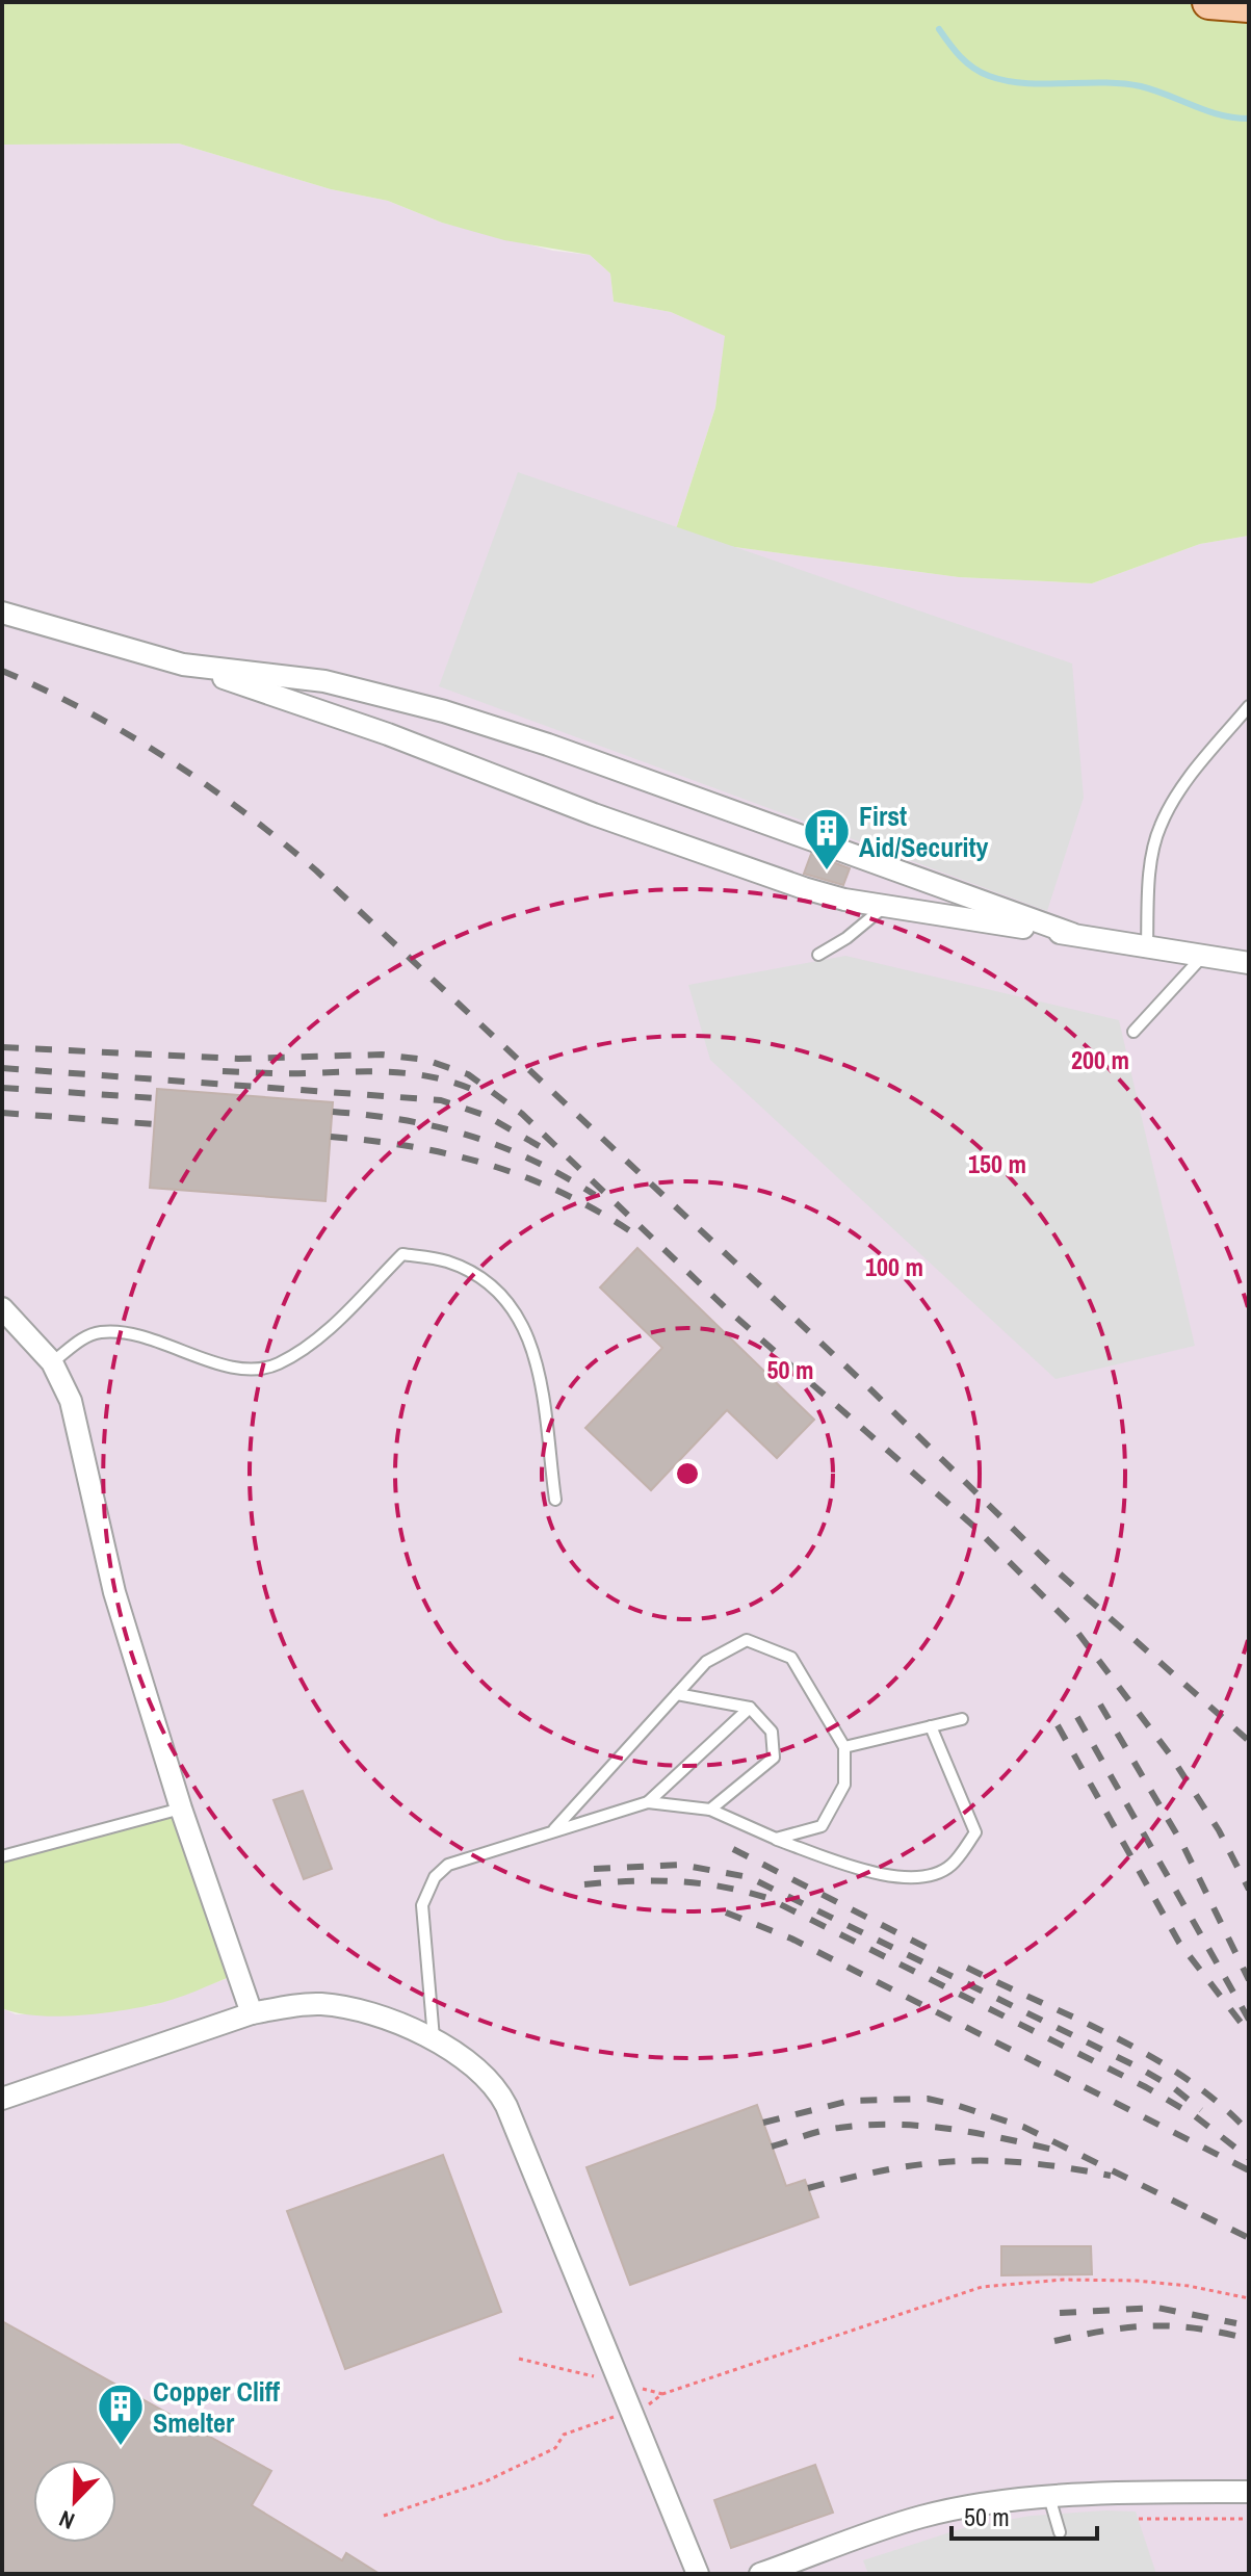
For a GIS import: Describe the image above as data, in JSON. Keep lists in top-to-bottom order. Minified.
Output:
{"places":{"building":["First Aid/Security","Copper Cliff Smelter"]},"scale_bar":"50 m","north":"bottom left","rings":["200 m","150 m","100 m","50 m"]}
